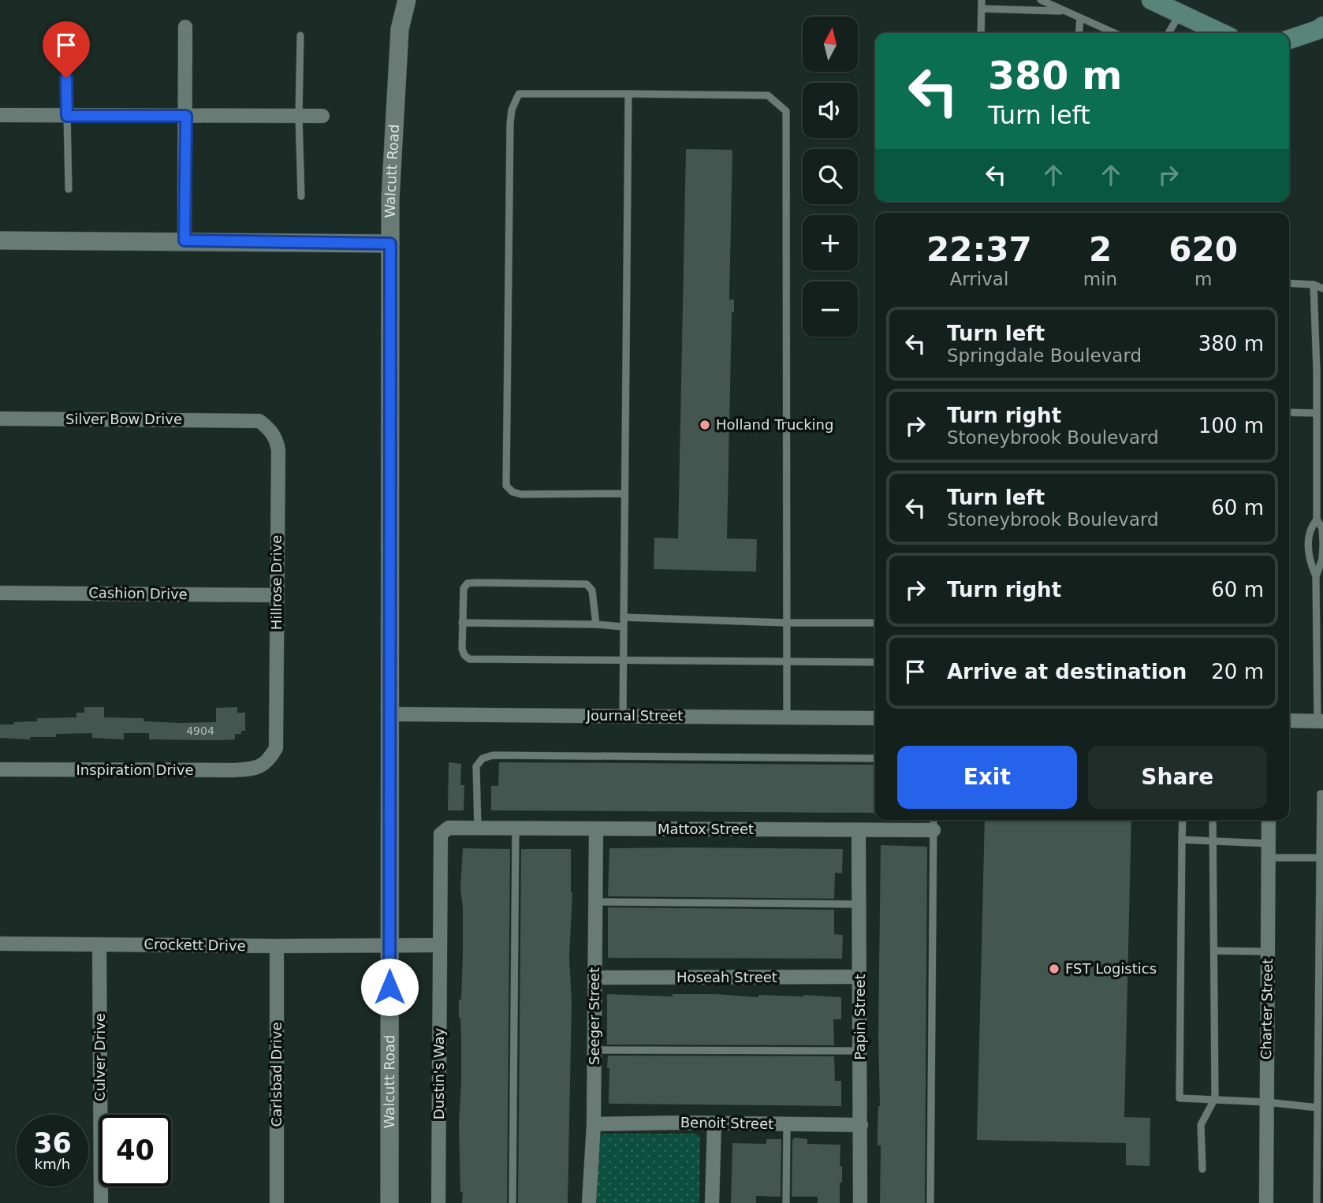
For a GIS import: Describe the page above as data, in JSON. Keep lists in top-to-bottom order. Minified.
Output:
{"streets":{"street":["Walcutt Road","Silver Bow Drive","Hillrose Drive","Cashion Drive","Journal Street","Inspiration Drive","Mattox Street","Crockett Drive","Hoseah Street","Charter Street","Seeger Street","Papin Street","Culver Drive","Dustin's Way","Carlsbad Drive","Benoit Street"]},"crossings":[["Walcutt Road","Journal Street"],["Walcutt Road","Crockett Drive"],["Silver Bow Drive","Hillrose Drive"],["Hillrose Drive","Cashion Drive"],["Hillrose Drive","Inspiration Drive"],["Mattox Street","Seeger Street"],["Mattox Street","Papin Street"],["Mattox Street","Dustin's Way"],["Crockett Drive","Culver Drive"],["Crockett Drive","Carlsbad Drive"],["Hoseah Street","Seeger Street"],["Hoseah Street","Papin Street"],["Seeger Street","Benoit Street"],["Papin Street","Benoit Street"]],"places":["Holland Trucking","FST Logistics"],"house_numbers":["4904"],"north":"top","page":{"map_buttons":["+","−"],"turn":["380 m","Turn left"],"eta":["22:37","Arrival","2","min","620","m"],"list":[{"name":"Turn left","note":"Springdale Boulevard","value":"380 m"},{"name":"Turn right","note":"Stoneybrook Boulevard","value":"100 m"},{"name":"Turn left","note":"Stoneybrook Boulevard","value":"60 m"},{"name":"Turn right","value":"60 m"},{"name":"Arrive at destination","value":"20 m"}],"buttons":["Exit","Share"],"speed":"36 km/h","limit":"40"}}
